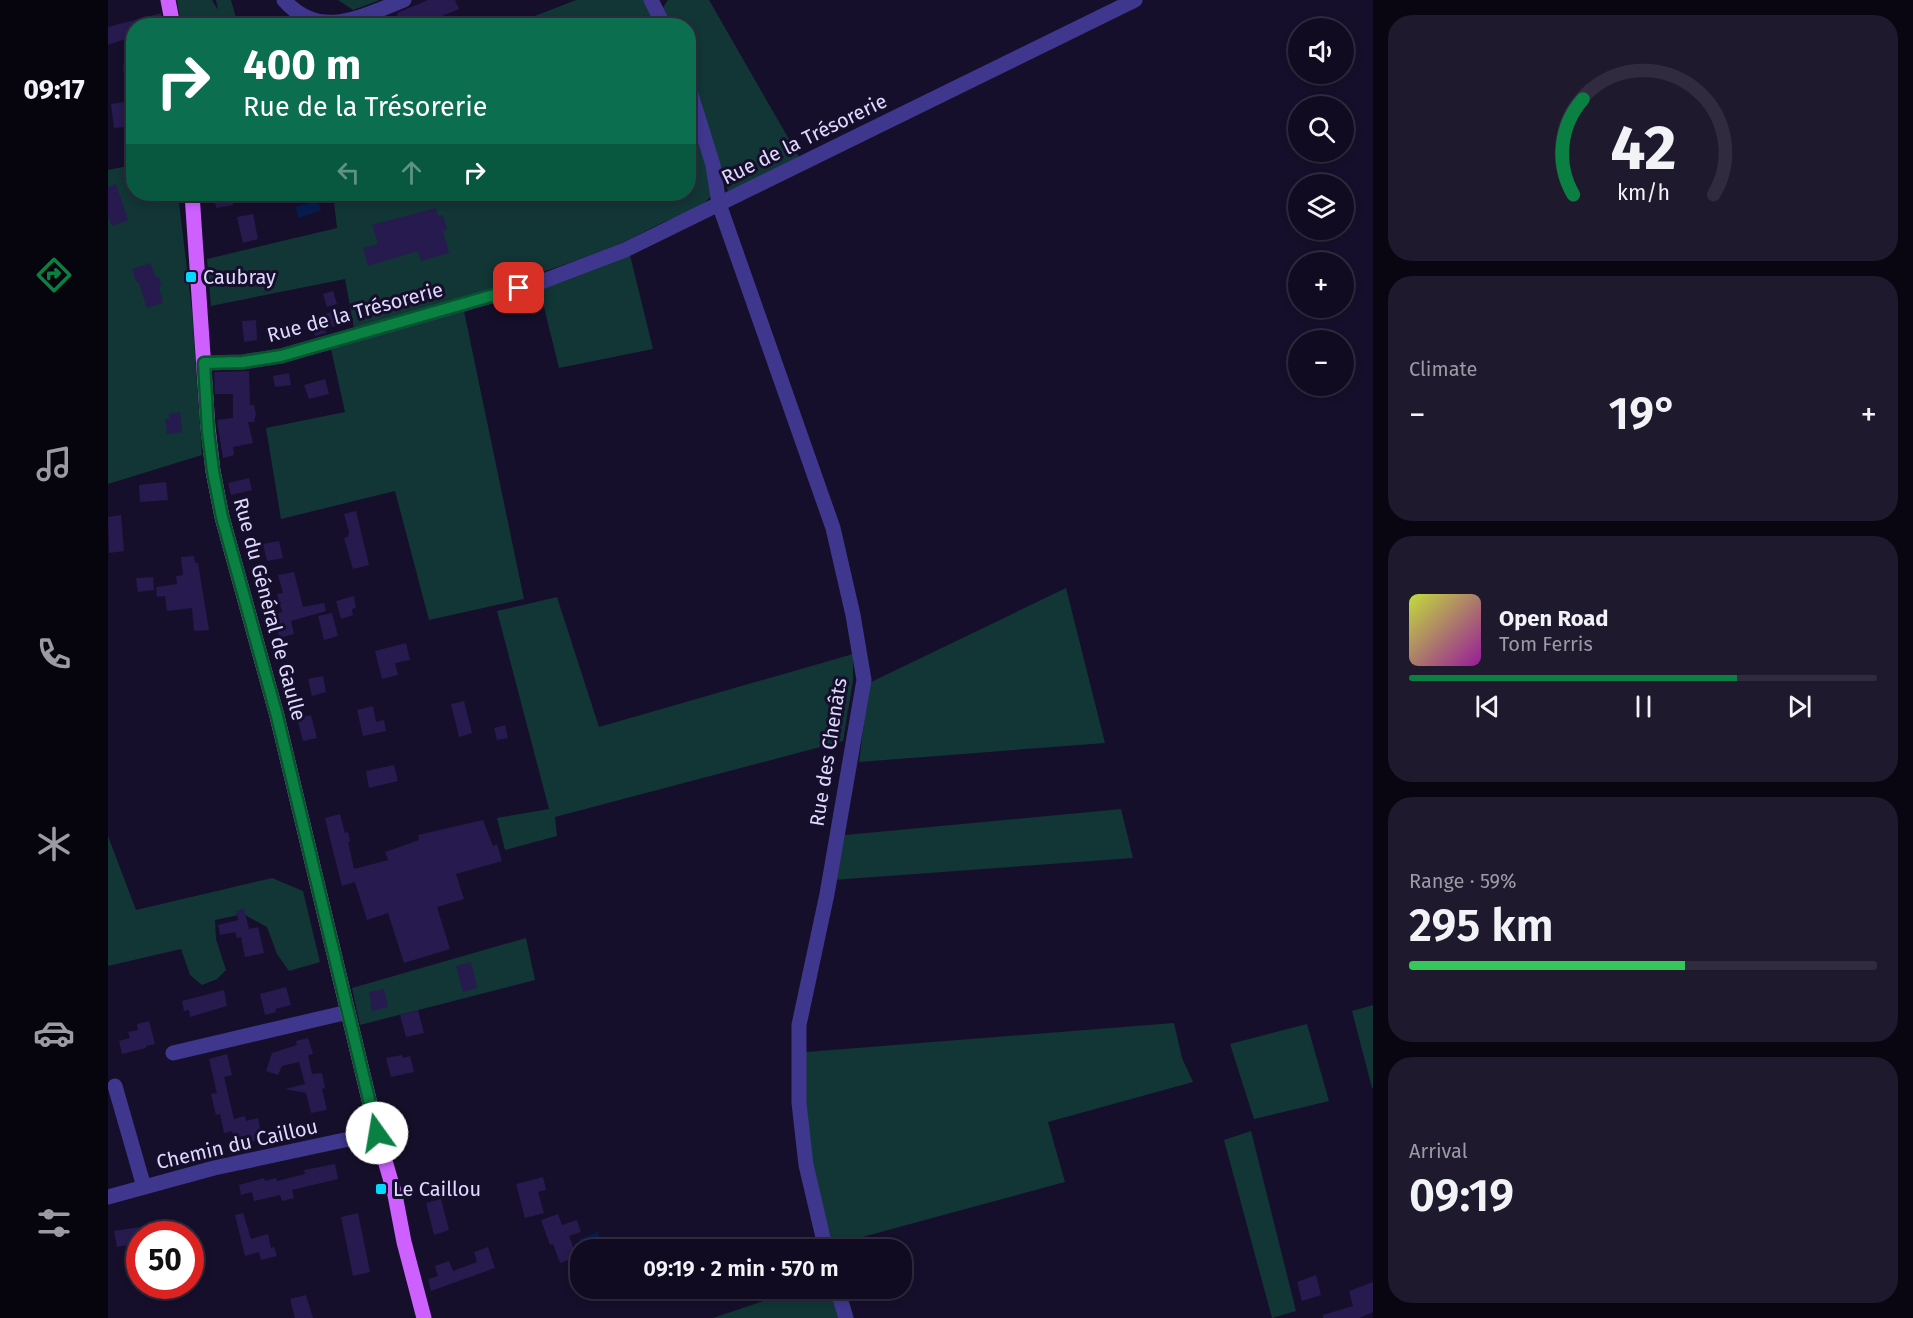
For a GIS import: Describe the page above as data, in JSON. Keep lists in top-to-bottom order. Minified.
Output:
{"streets":{"main road":["Rue du Général de Gaulle"],"street":["Rue de la Trésorerie","Rue des Chenâts","Chemin du Caillou"]},"crossings":[["Rue de la Trésorerie","Rue du Général de Gaulle"],["Rue de la Trésorerie","Rue des Chenâts"],["Rue du Général de Gaulle","Chemin du Caillou"]],"places":{"transit":["Caubray","Le Caillou"]},"page":{"tabs":"09:17","map_buttons":["+","−"],"turn":["400 m","Rue de la Trésorerie"],"tile":["Climate",["Range · 59%","295 km"],["Arrival","09:19"]],"heat":["−","19°","+"],"song":["Open Road","Tom Ferris"],"limit":"50","trip":"09:19 · 2 min · 570 m","gauge":["42","km/h"]}}
